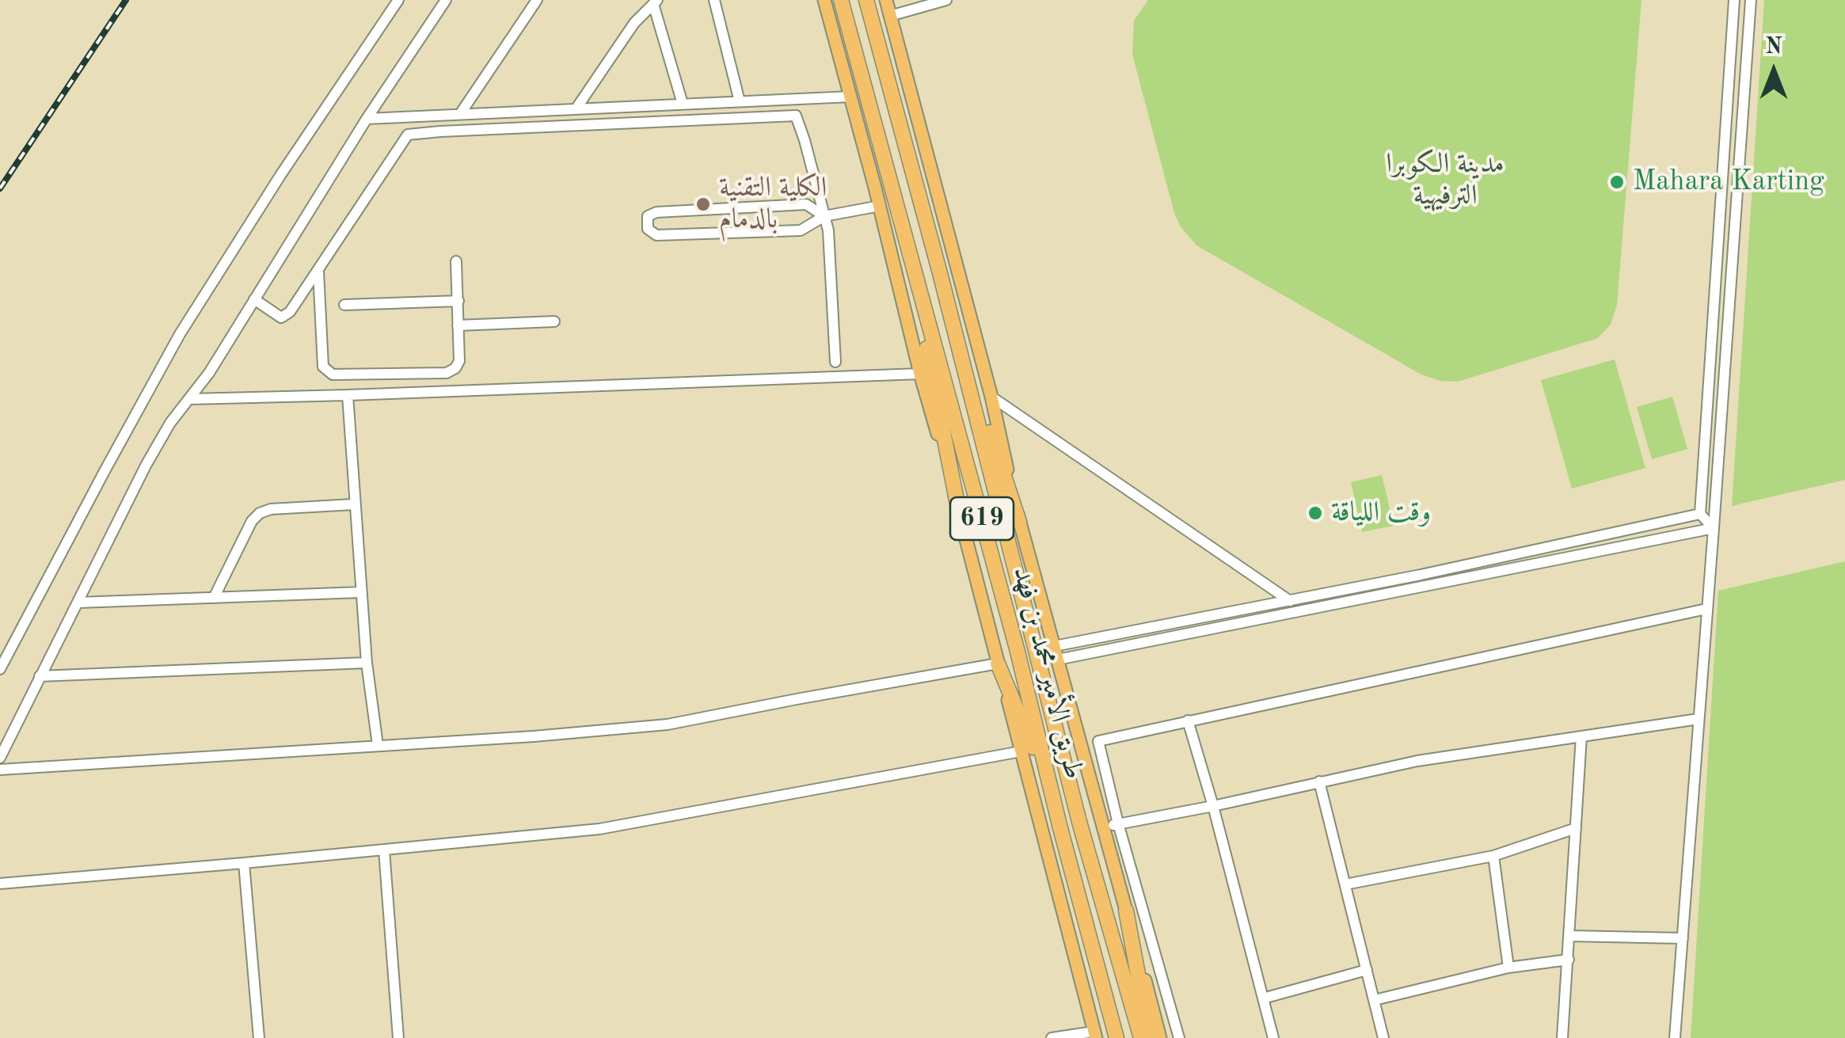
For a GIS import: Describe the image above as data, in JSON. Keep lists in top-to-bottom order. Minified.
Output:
{"streets":{"highway":["619","طريق الأمير محمد بن فهد"]},"parks":["مدينة الكوبرا الترفيهية"],"places":["Mahara Karting","الكلية التقنية بالدمام","وقت اللياقة"],"north":"top"}
